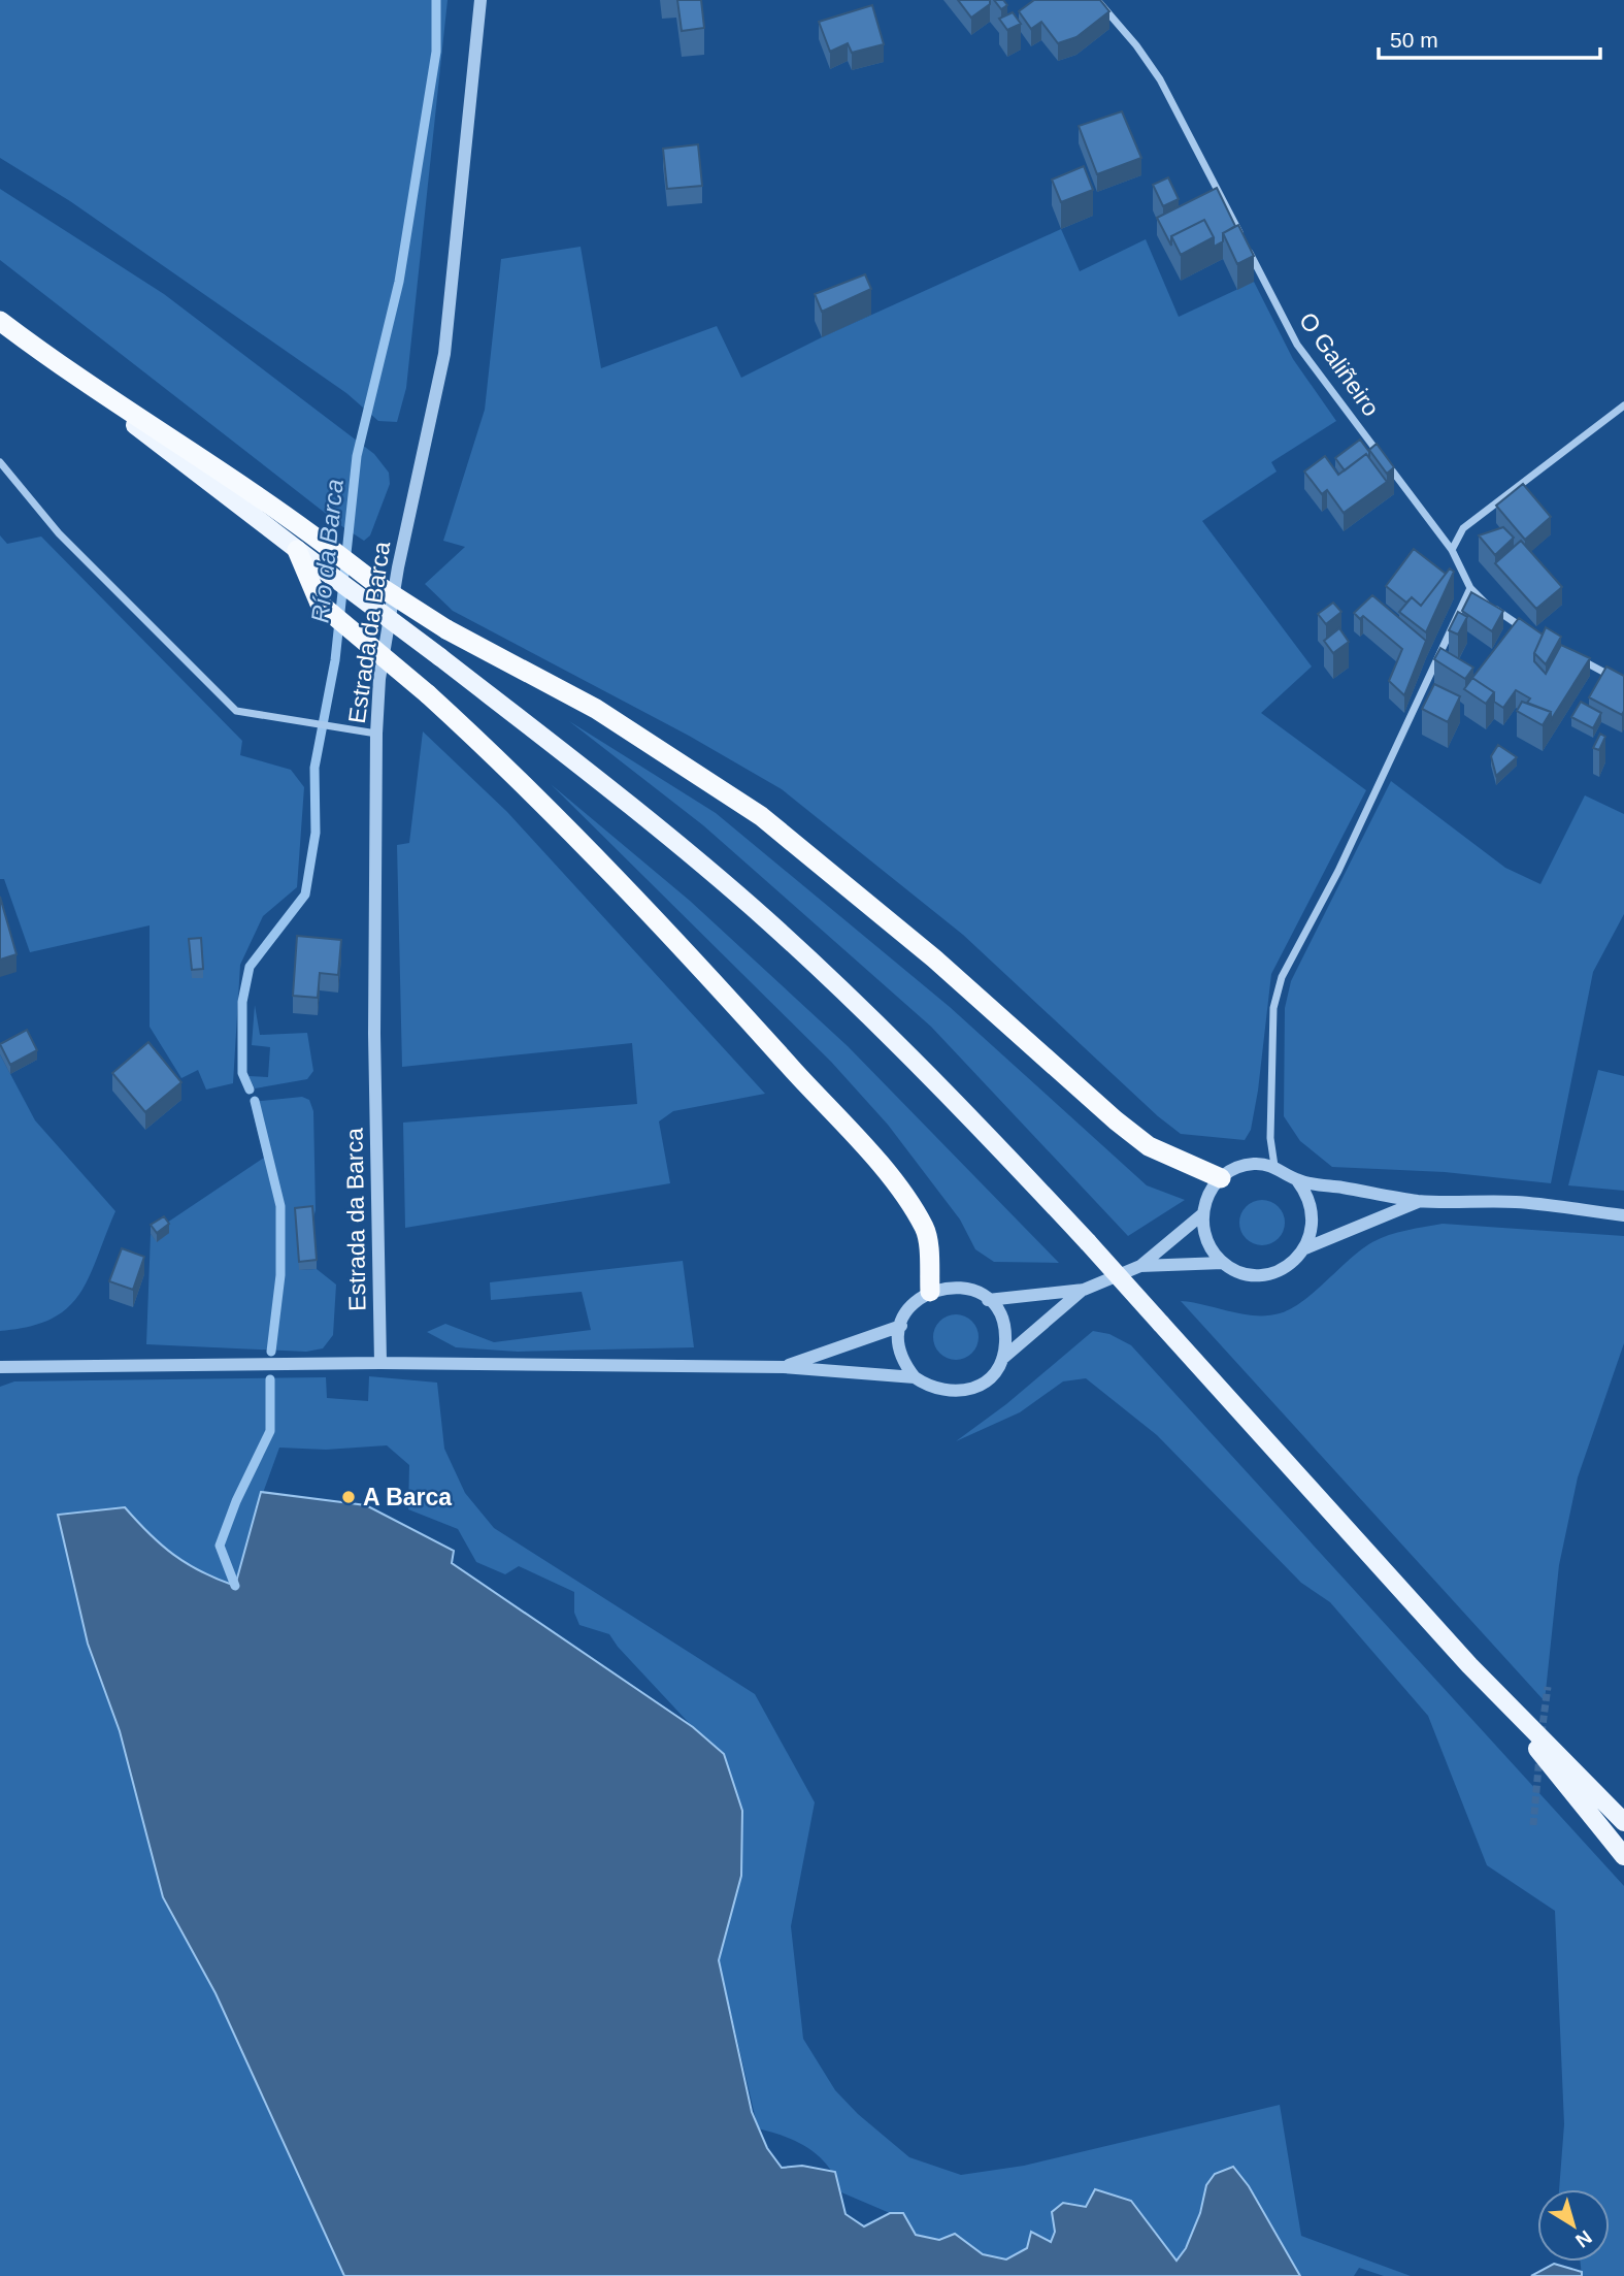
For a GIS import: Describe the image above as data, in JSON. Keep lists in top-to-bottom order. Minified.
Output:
{"streets":{"street":["O Galiñeiro","Estrada da Barca"]},"water":["Río da Barca"],"places":["A Barca"],"scale_bar":"50 m","north":"bottom right"}
